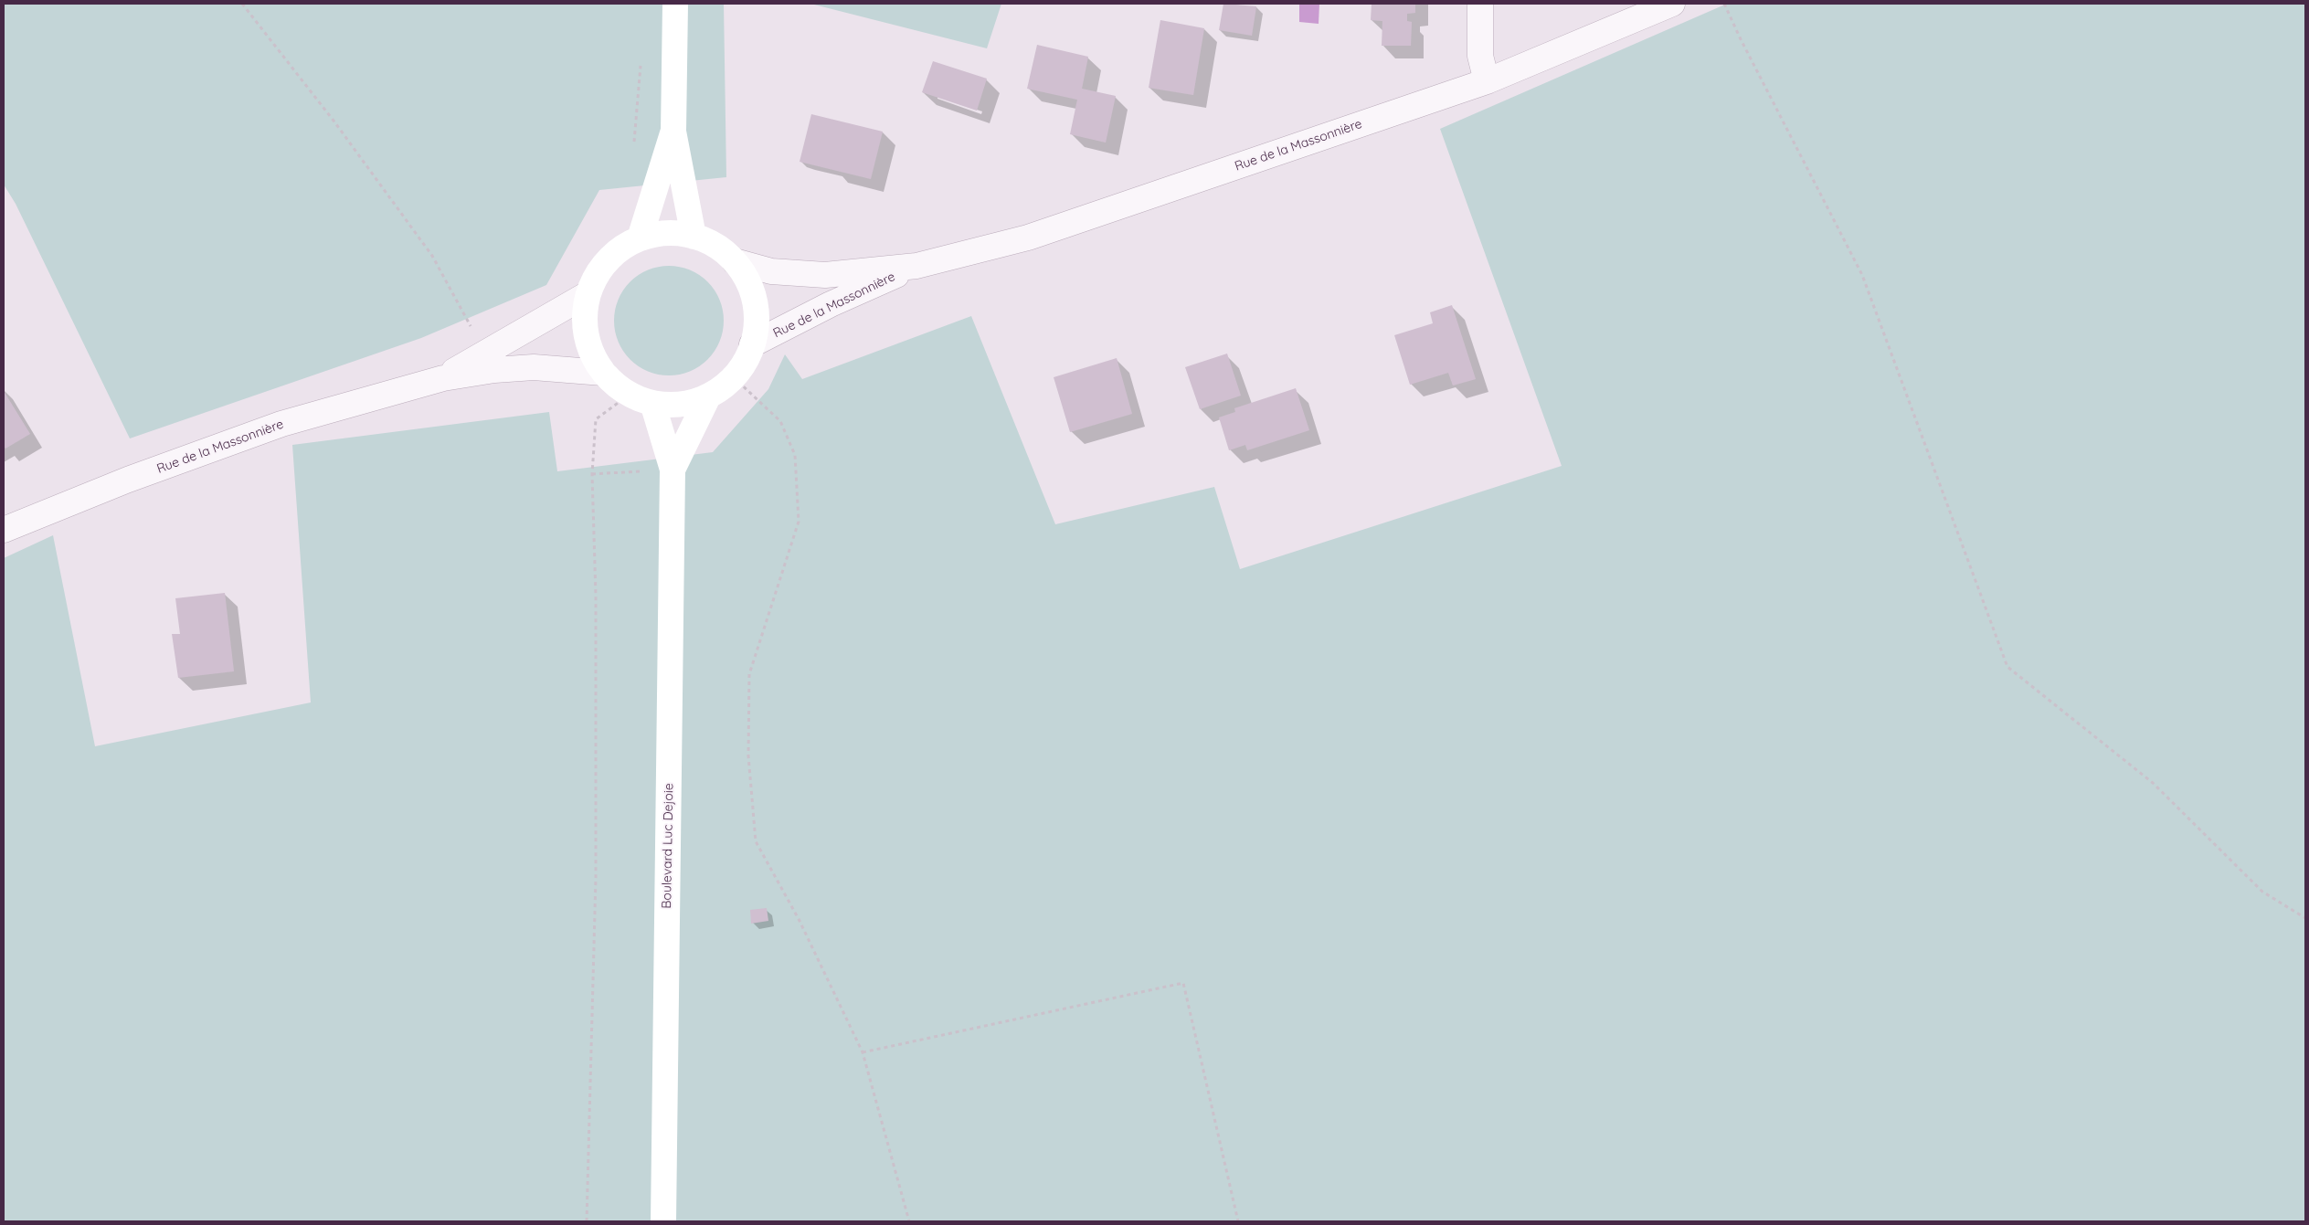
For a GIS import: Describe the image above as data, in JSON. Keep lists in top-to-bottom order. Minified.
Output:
{"streets":{"main road":["Boulevard Luc Dejoie"],"street":["Rue de la Massonnière"]}}
